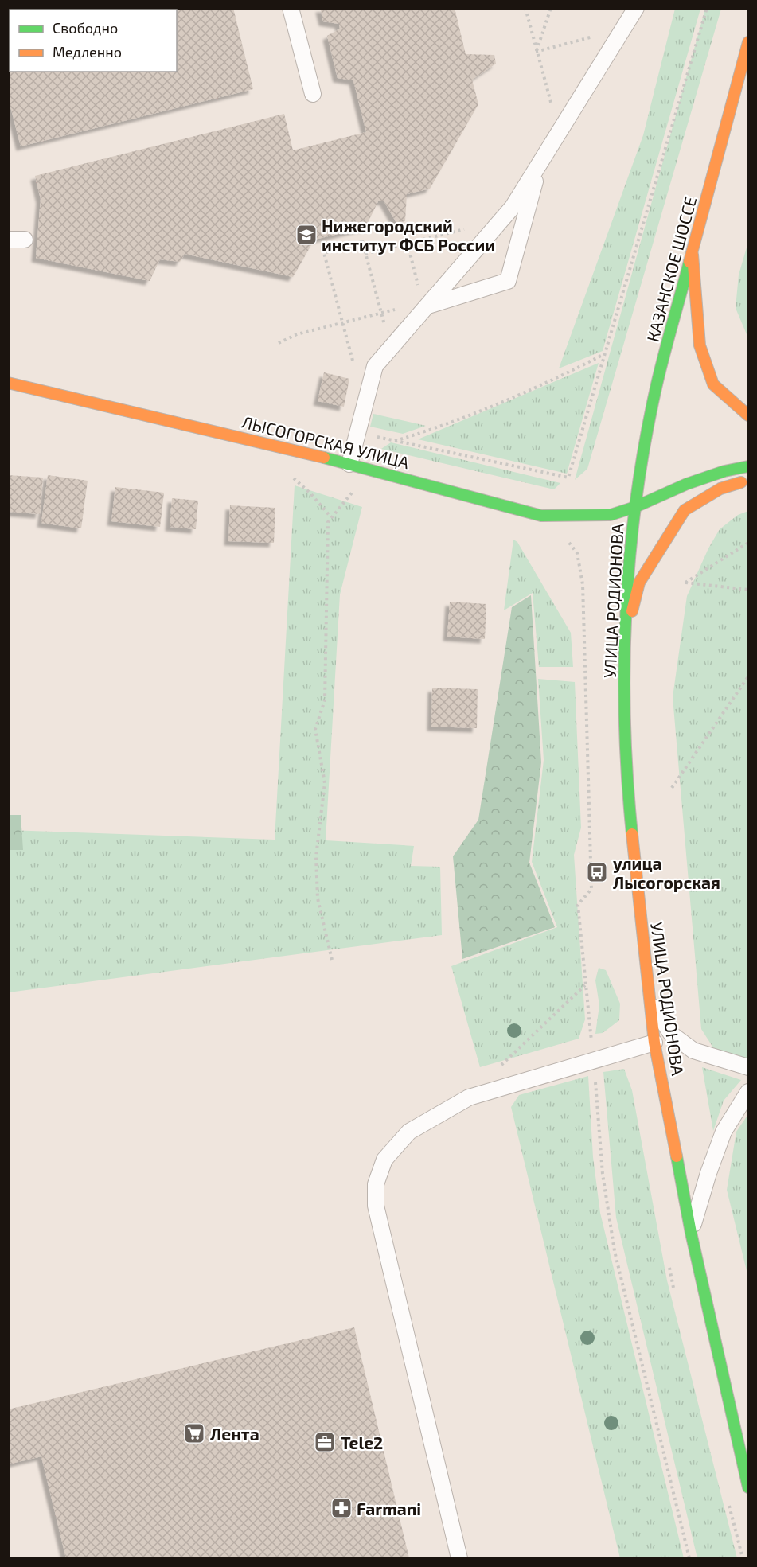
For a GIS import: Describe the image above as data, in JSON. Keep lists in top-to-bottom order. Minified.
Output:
{"streets":{"main road":["КАЗАНСКОЕ ШОССЕ","ЛЫСОГОРСКАЯ УЛИЦА","УЛИЦА РОДИОНОВА"]},"crossings":[["КАЗАНСКОЕ ШОССЕ","ЛЫСОГОРСКАЯ УЛИЦА"],["КАЗАНСКОЕ ШОССЕ","УЛИЦА РОДИОНОВА"],["ЛЫСОГОРСКАЯ УЛИЦА","УЛИЦА РОДИОНОВА"]],"places":{"school or university":["Нижегородский институт ФСБ России"],"bus stop":["улица Лысогорская"],"supermarket":["Лента"],"office":["Tele2"],"pharmacy":["Farmani"]},"legend":["Свободно","Медленно"]}
